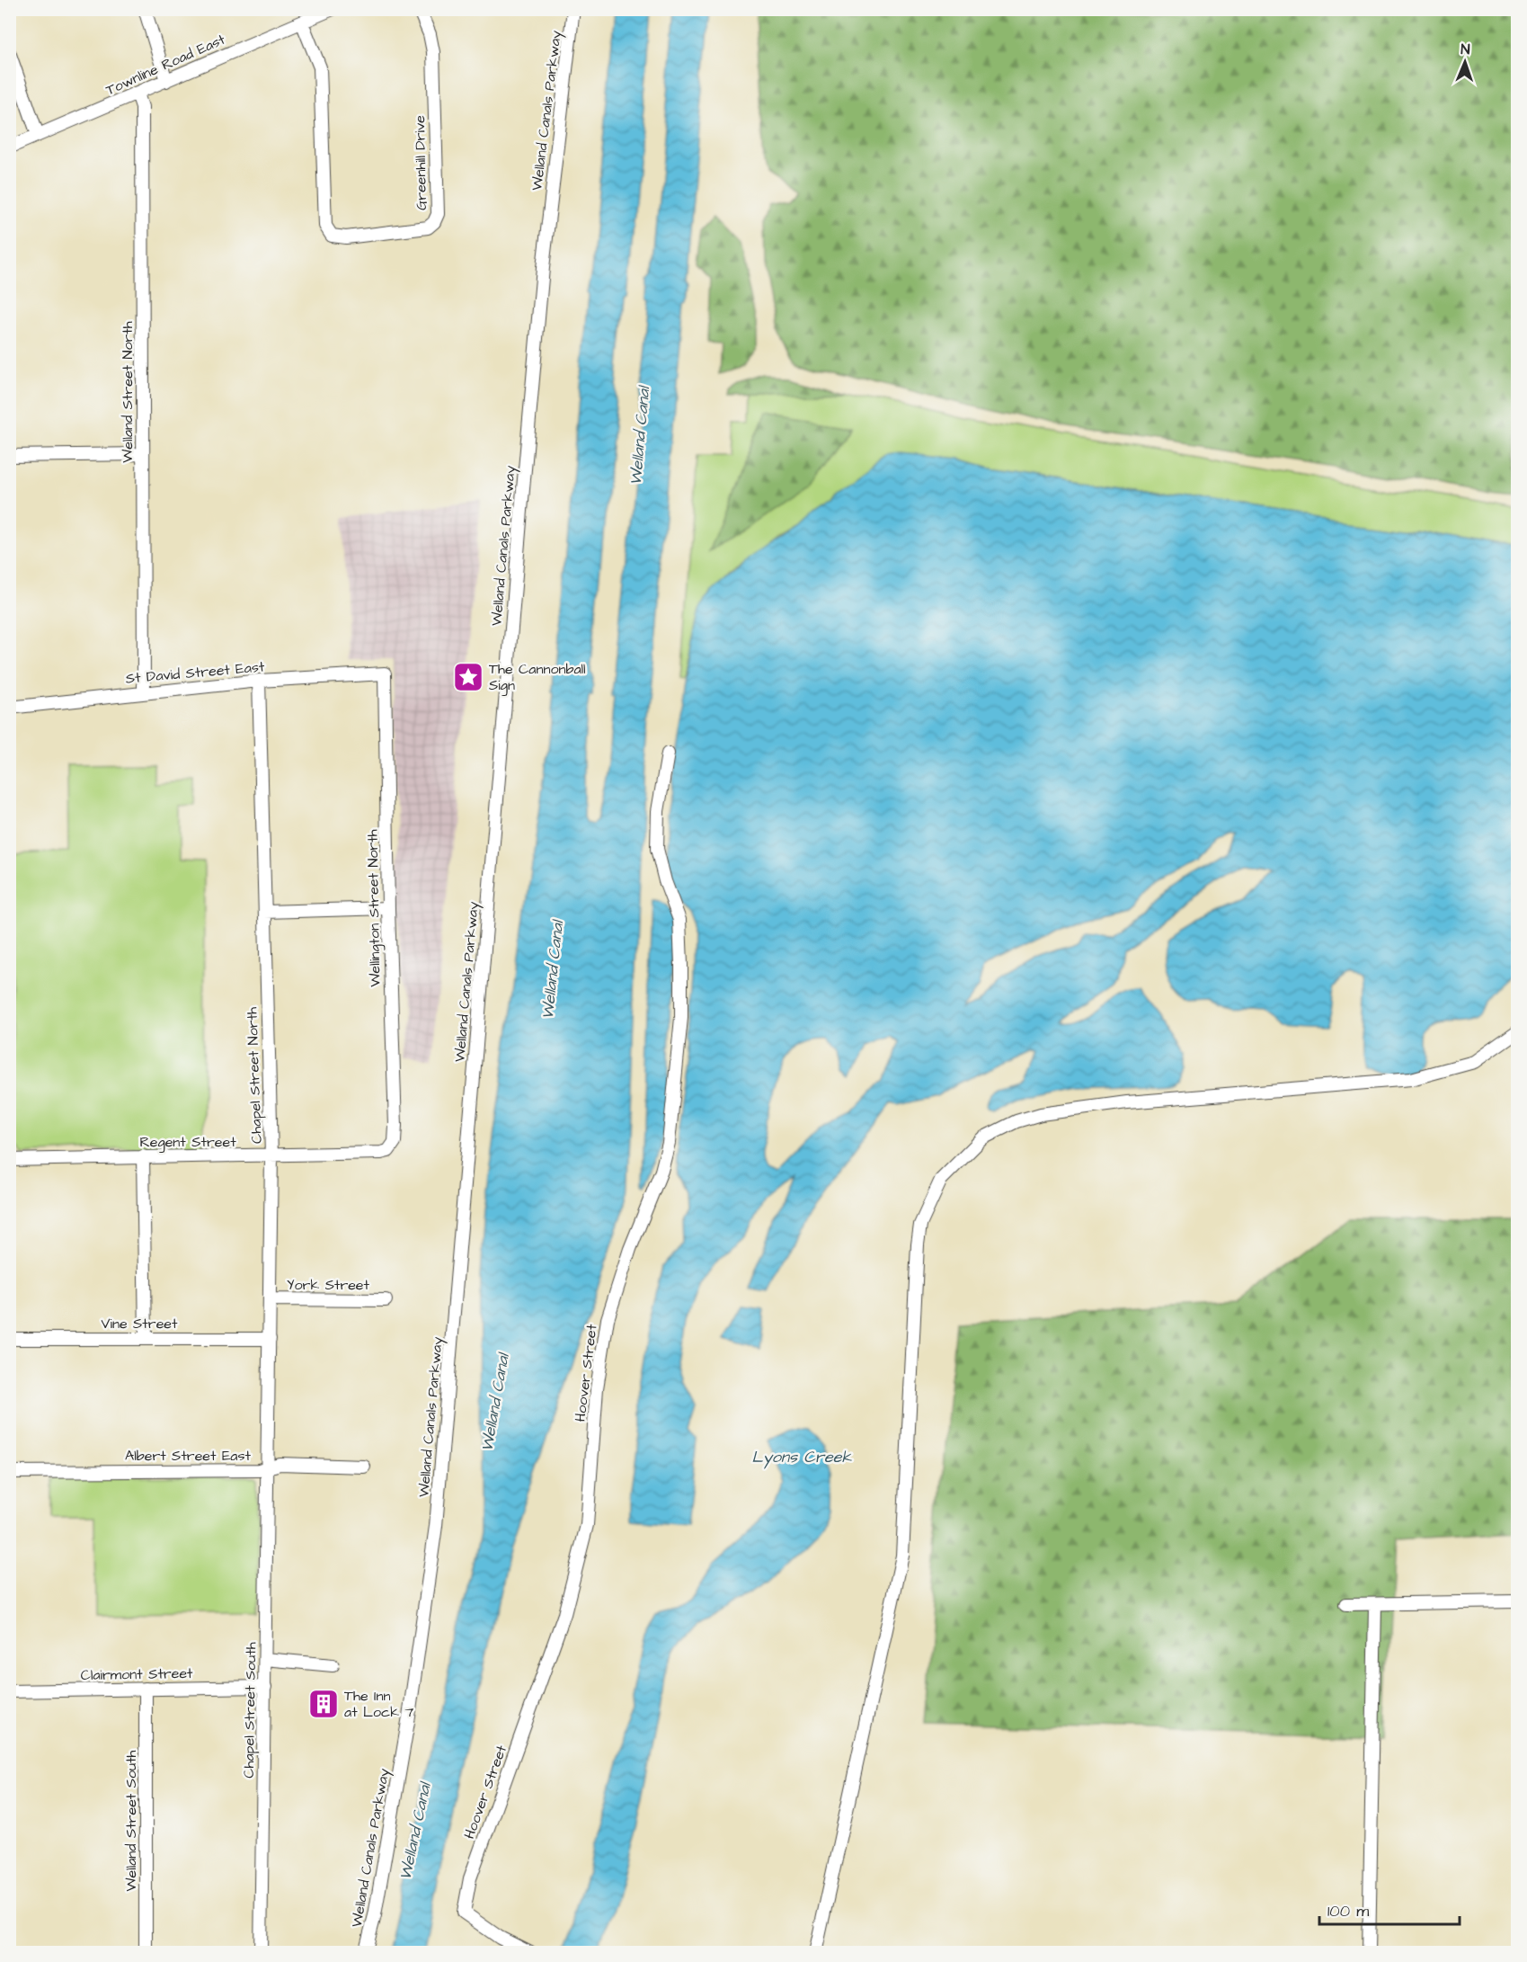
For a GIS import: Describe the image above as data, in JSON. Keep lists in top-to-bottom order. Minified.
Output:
{"streets":{"street":["Townline Road East","Welland Canals Parkway","Greenhill Drive","Welland Street North","St David Street East","Wellington Street North","Chapel Street North","Regent Street","York Street","Vine Street","Hoover Street","Albert Street East","Clairmont Street","Chapel Street South","Welland Street South"]},"crossings":[["Townline Road East","Greenhill Drive"],["Townline Road East","Welland Street North"],["Welland Street North","St David Street East"],["St David Street East","Wellington Street North"],["St David Street East","Chapel Street North"],["Wellington Street North","Regent Street"],["Chapel Street North","Regent Street"],["Chapel Street North","York Street"],["Chapel Street North","Vine Street"],["Chapel Street North","Albert Street East"],["Chapel Street North","Chapel Street South"],["Albert Street East","Chapel Street South"],["Clairmont Street","Chapel Street South"],["Clairmont Street","Welland Street South"]],"water":["Welland Canal","Lyons Creek"],"places":{"place":["The Cannonball Sign"],"building":["The Inn at Lock 7"]},"scale_bar":"100 m","north":"top"}
